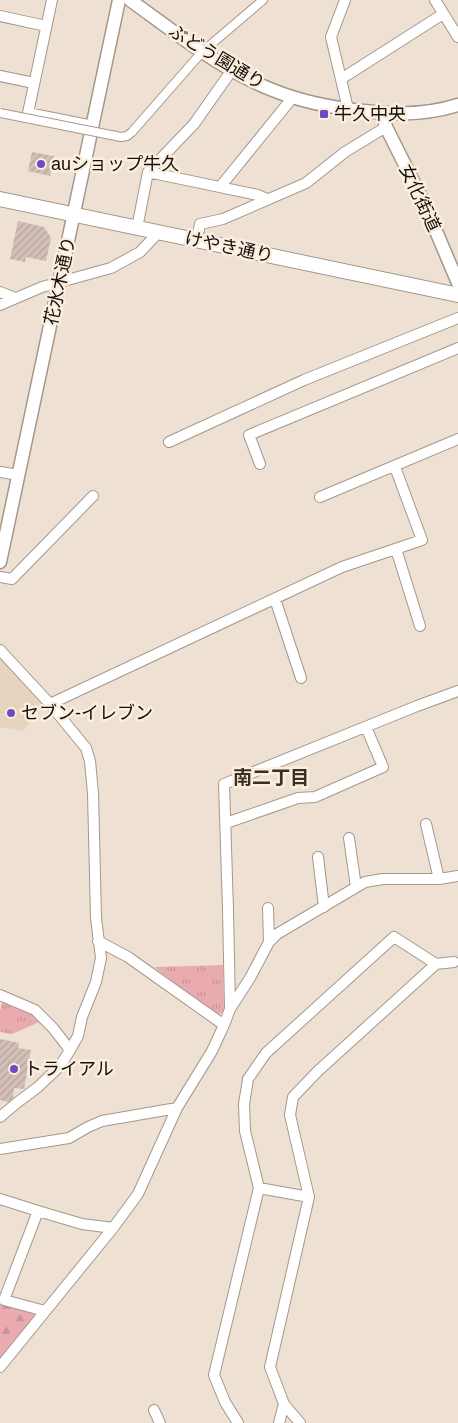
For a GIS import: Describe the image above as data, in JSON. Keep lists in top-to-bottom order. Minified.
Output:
{"streets":{"main road":["けやき通り"],"street":["ぶどう園通り","女化街道","花水木通り"]},"crossings":[["ぶどう園通り","女化街道"],["けやき通り","花水木通り"]],"districts":["南二丁目"],"places":{"transit":["牛久中央"],"other":["auショップ牛久","セブン-イレブン","トライアル"]}}
